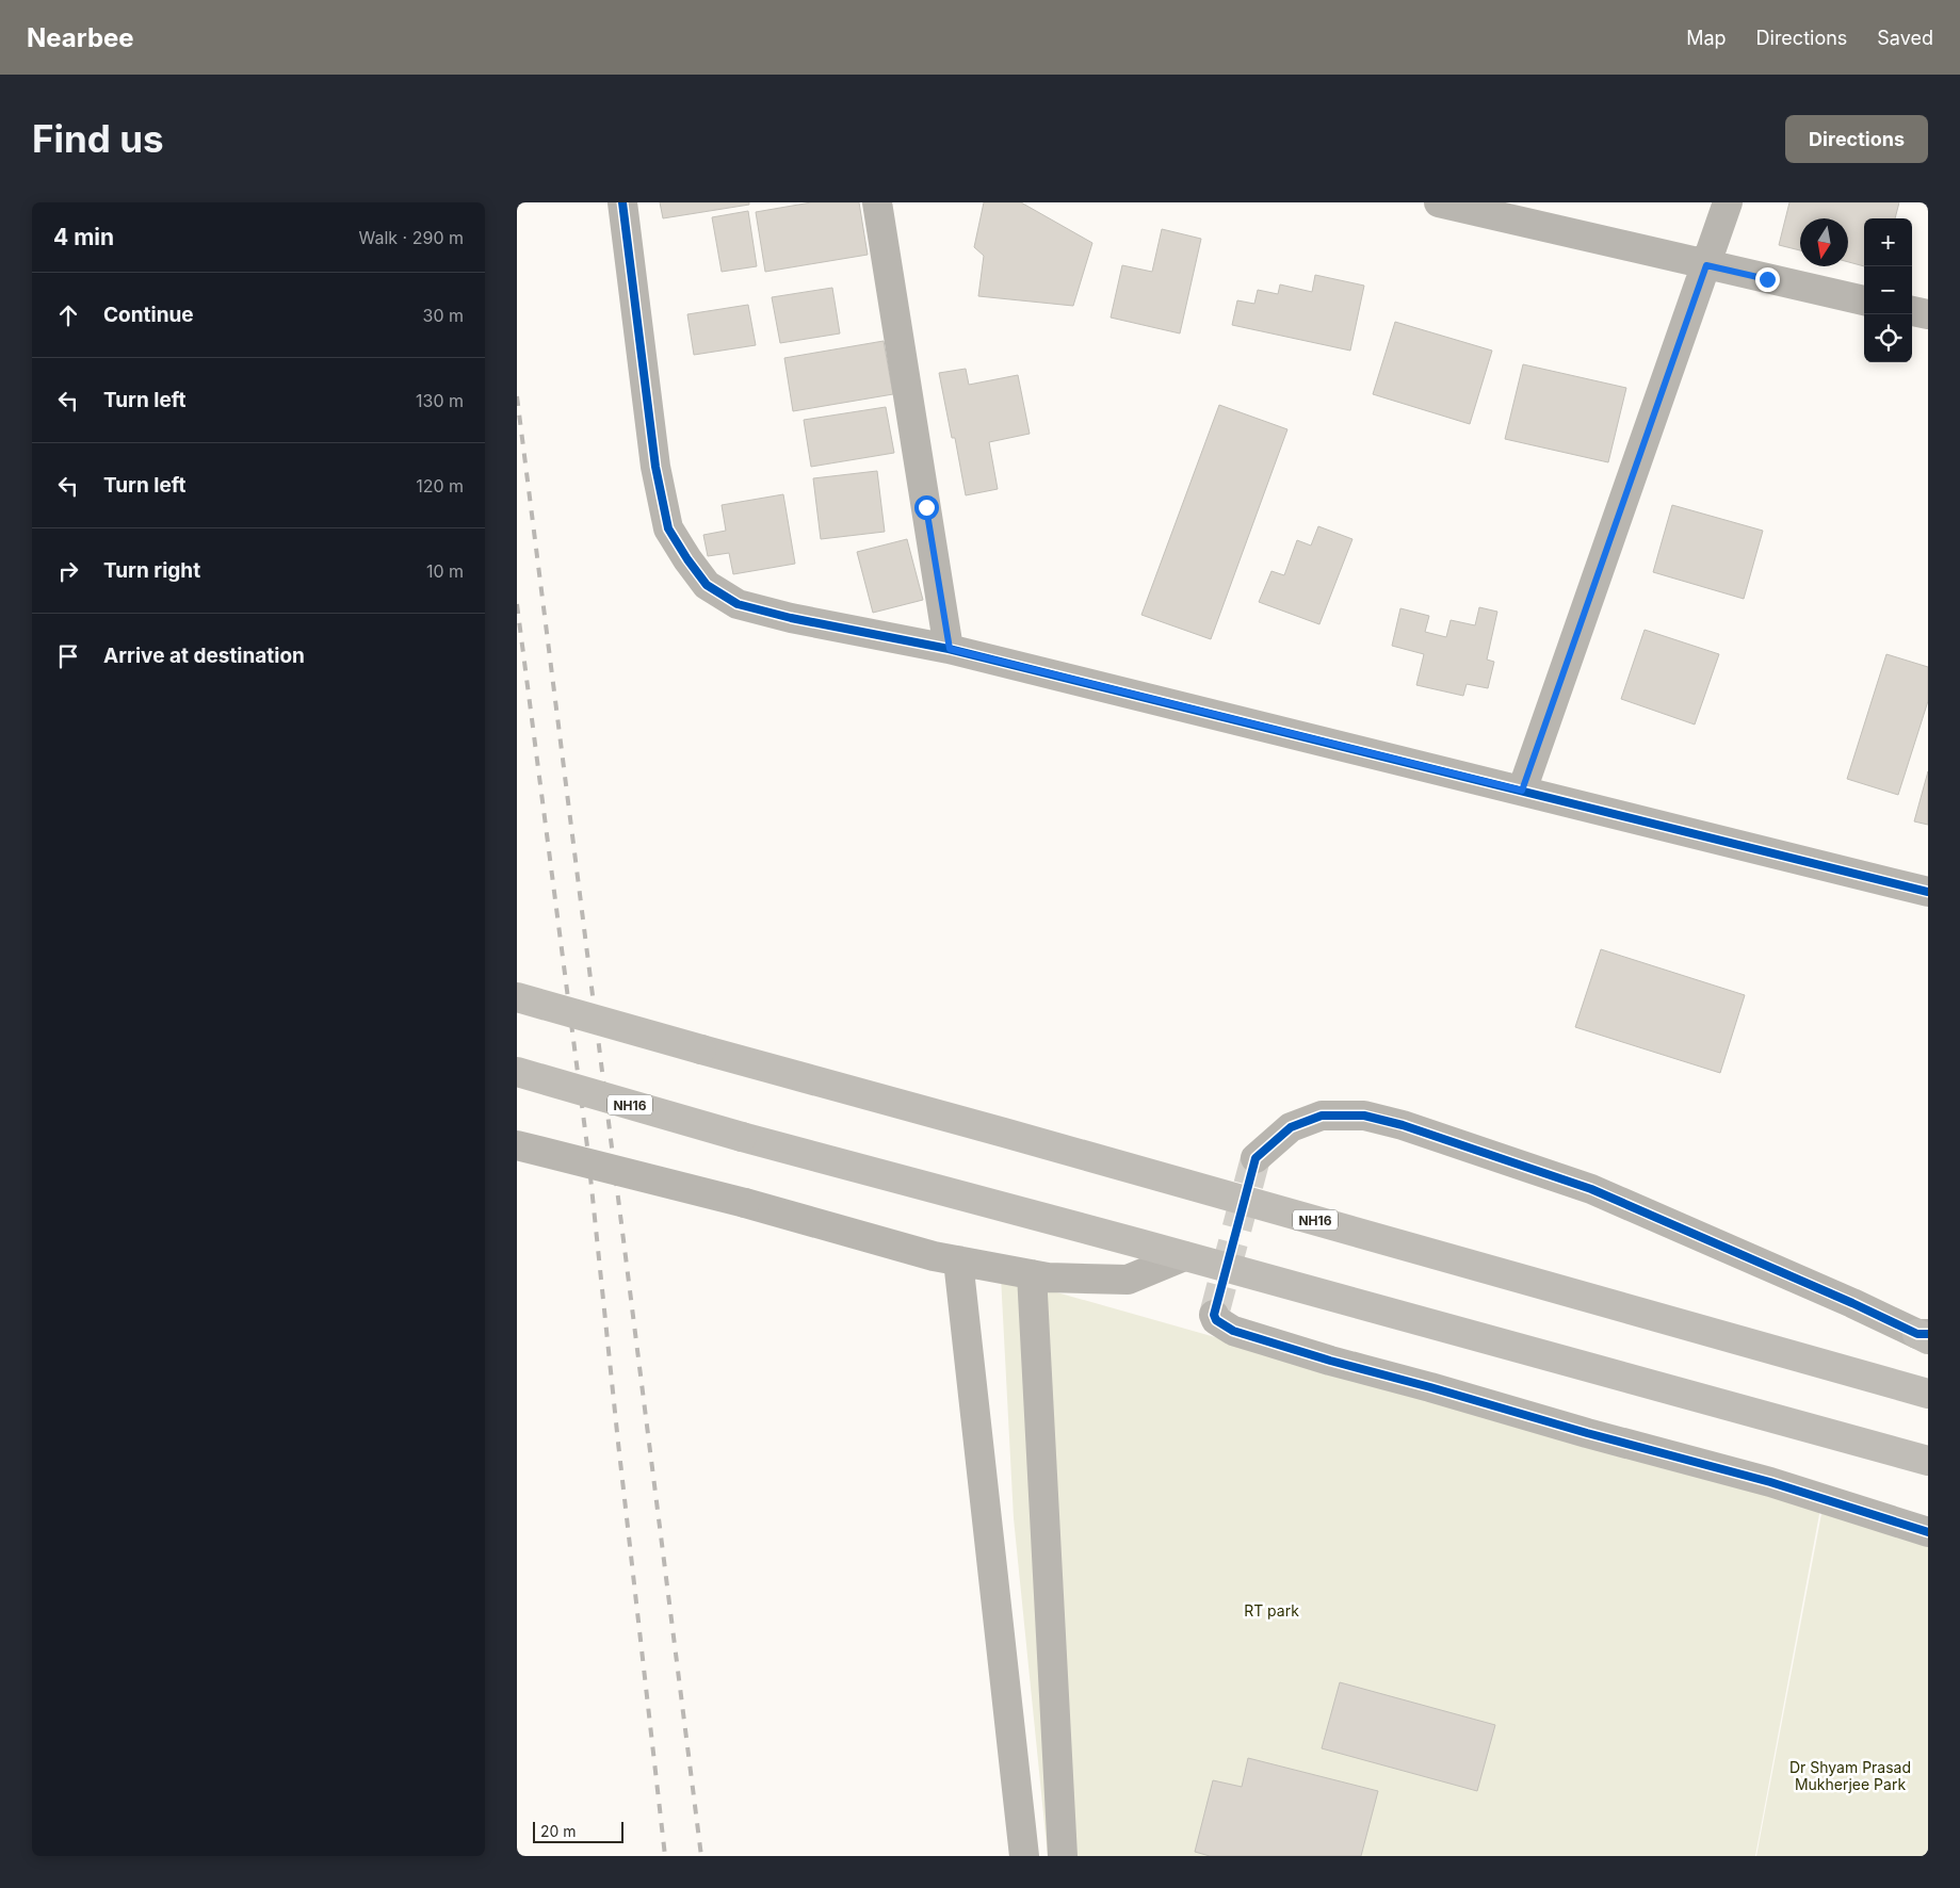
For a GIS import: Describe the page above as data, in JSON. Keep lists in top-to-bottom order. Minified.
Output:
{"streets":{"highway":["NH16"]},"parks":["RT park","Dr Shyam Prasad Mukherjee Park"],"scale_bar":"20 m","north":"bottom","page":{"header":"Nearbee","nav":["Map","Directions","Saved"],"buttons":"Directions","title":"Find us","heading":["4 min","Walk · 290 m"],"map_buttons":["+","−"],"list":[["Continue","30 m"],["Turn left","130 m"],["Turn left","120 m"],["Turn right","10 m"],"Arrive at destination"],"scale":"20 m"}}
